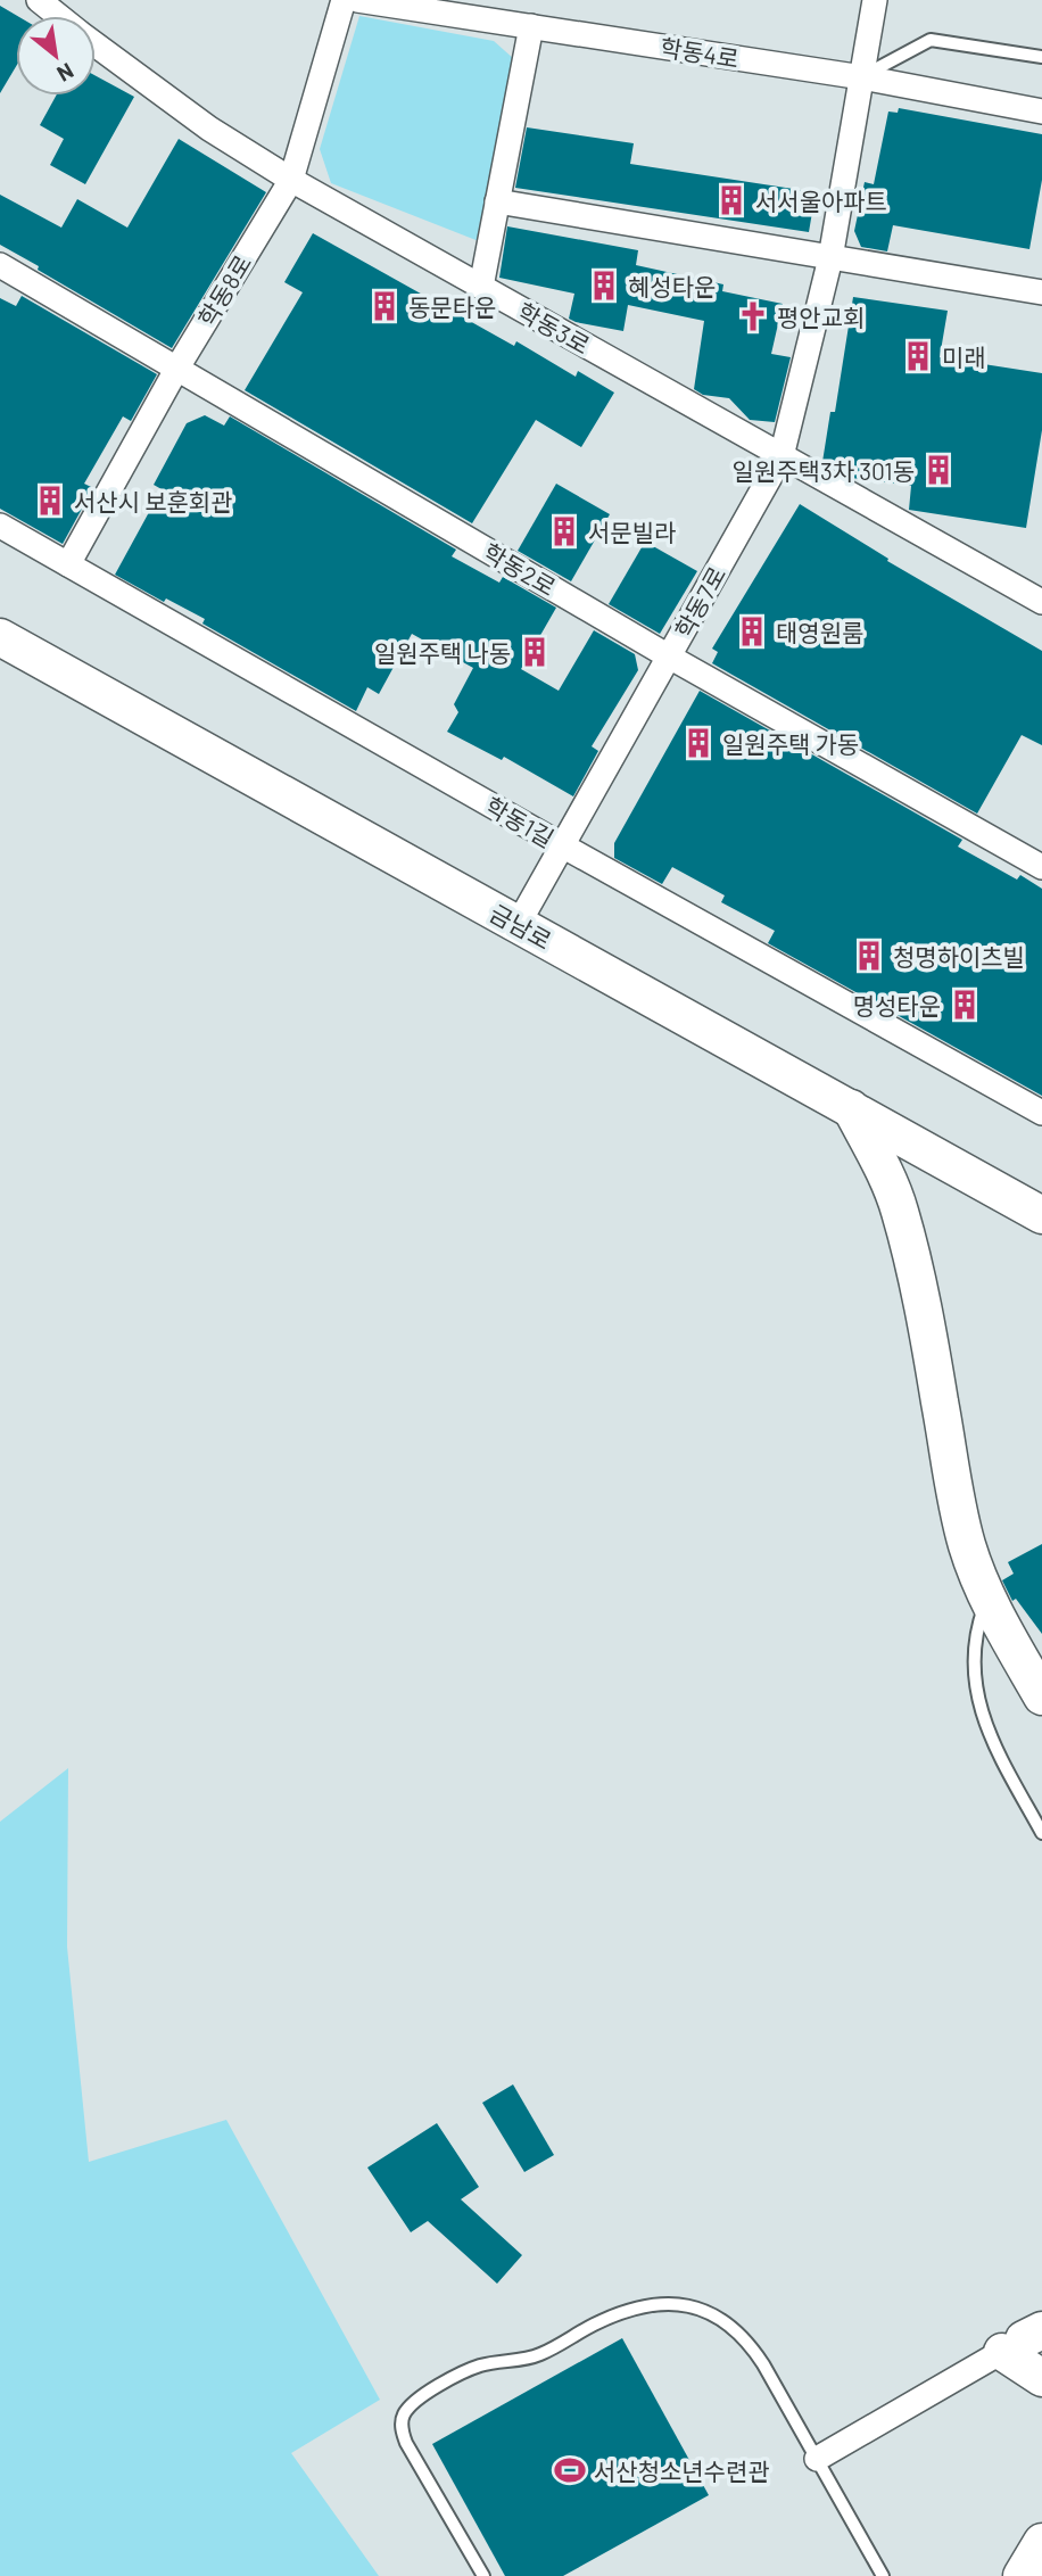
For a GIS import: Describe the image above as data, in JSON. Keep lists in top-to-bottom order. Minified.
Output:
{"streets":{"street":["학동4로","학동8로","학동3로","학동2로","학동7로","학동1길","금남로"]},"crossings":[["학동4로","학동7로"],["학동8로","학동3로"],["학동8로","학동2로"],["학동8로","학동1길"],["학동3로","학동7로"],["학동2로","학동7로"],["학동7로","학동1길"],["학동7로","금남로"]],"places":{"building":["서서울아파트","혜성타운","동문타운","미래","일원주택3차 301동","서산시 보훈회관","서문빌라","태영원룸","일원주택 나동","일원주택 가동","청명하이츠빌","명성타운"],"church":["평안교회"],"sports":["서산청소년수련관"]},"north":"bottom right"}
